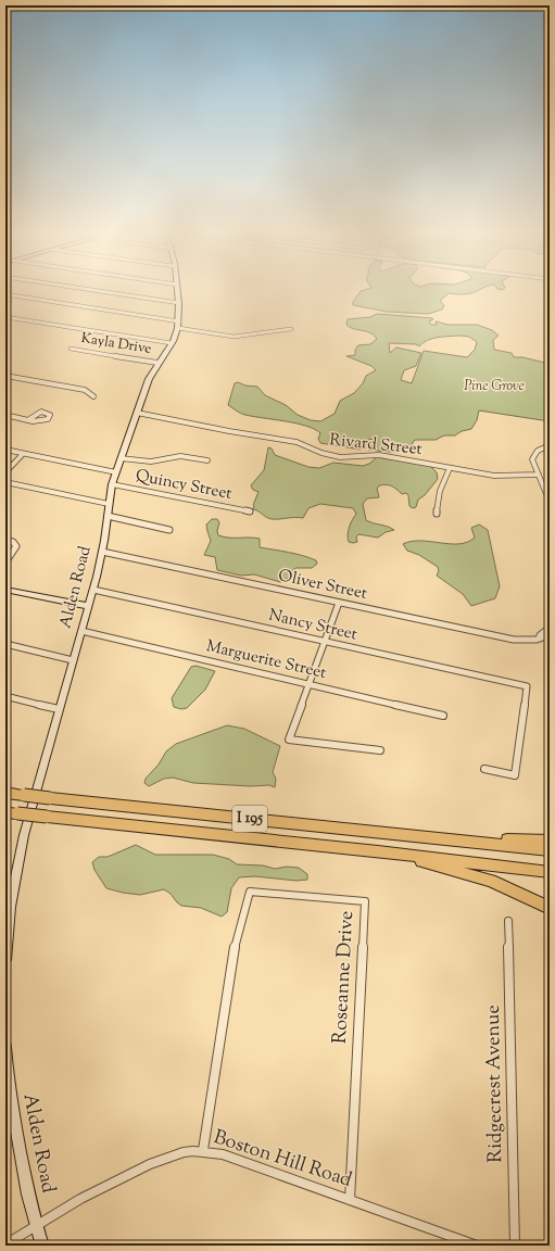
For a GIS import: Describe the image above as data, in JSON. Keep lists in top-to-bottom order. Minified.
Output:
{"streets":{"highway":["I 195"],"main road":["Alden Road"],"street":["Kayla Drive","Rivard Street","Quincy Street","Oliver Street","Nancy Street","Marguerite Street","Roseanne Drive","Ridgecrest Avenue","Boston Hill Road"]},"crossings":[["Kayla Drive","Alden Road"],["Rivard Street","Alden Road"],["Quincy Street","Alden Road"],["Oliver Street","Alden Road"],["Alden Road","Nancy Street"],["Alden Road","Marguerite Street"],["Alden Road","Boston Hill Road"],["Roseanne Drive","Boston Hill Road"]],"parks":["Pine Grove"]}
